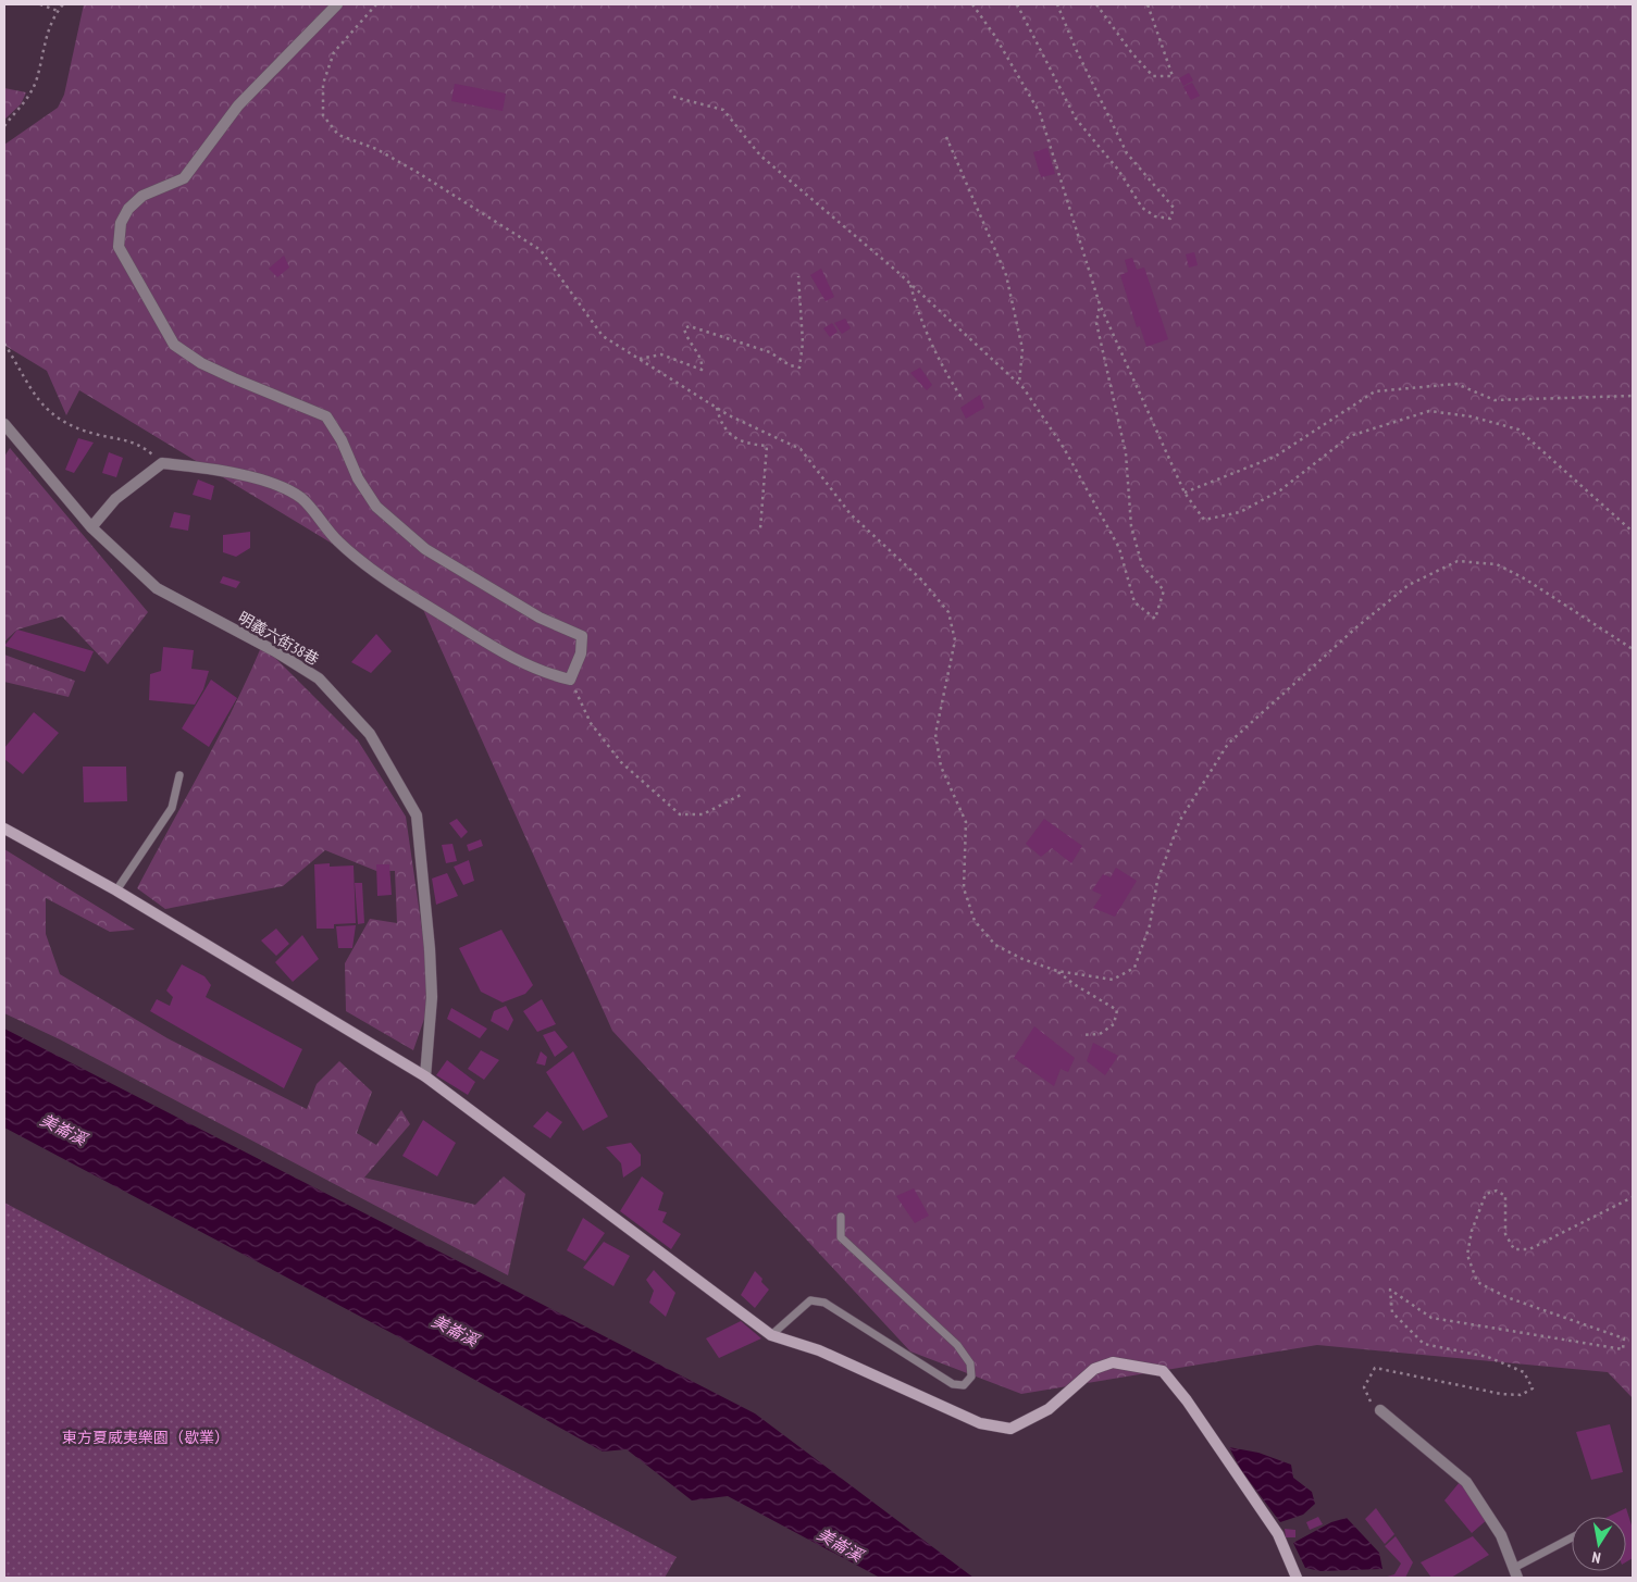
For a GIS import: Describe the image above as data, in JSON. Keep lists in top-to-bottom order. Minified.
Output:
{"streets":{"street":["明義六街38巷"]},"water":["美崙溪"],"parks":["東方夏威夷樂園（歇業）"],"north":"bottom"}
